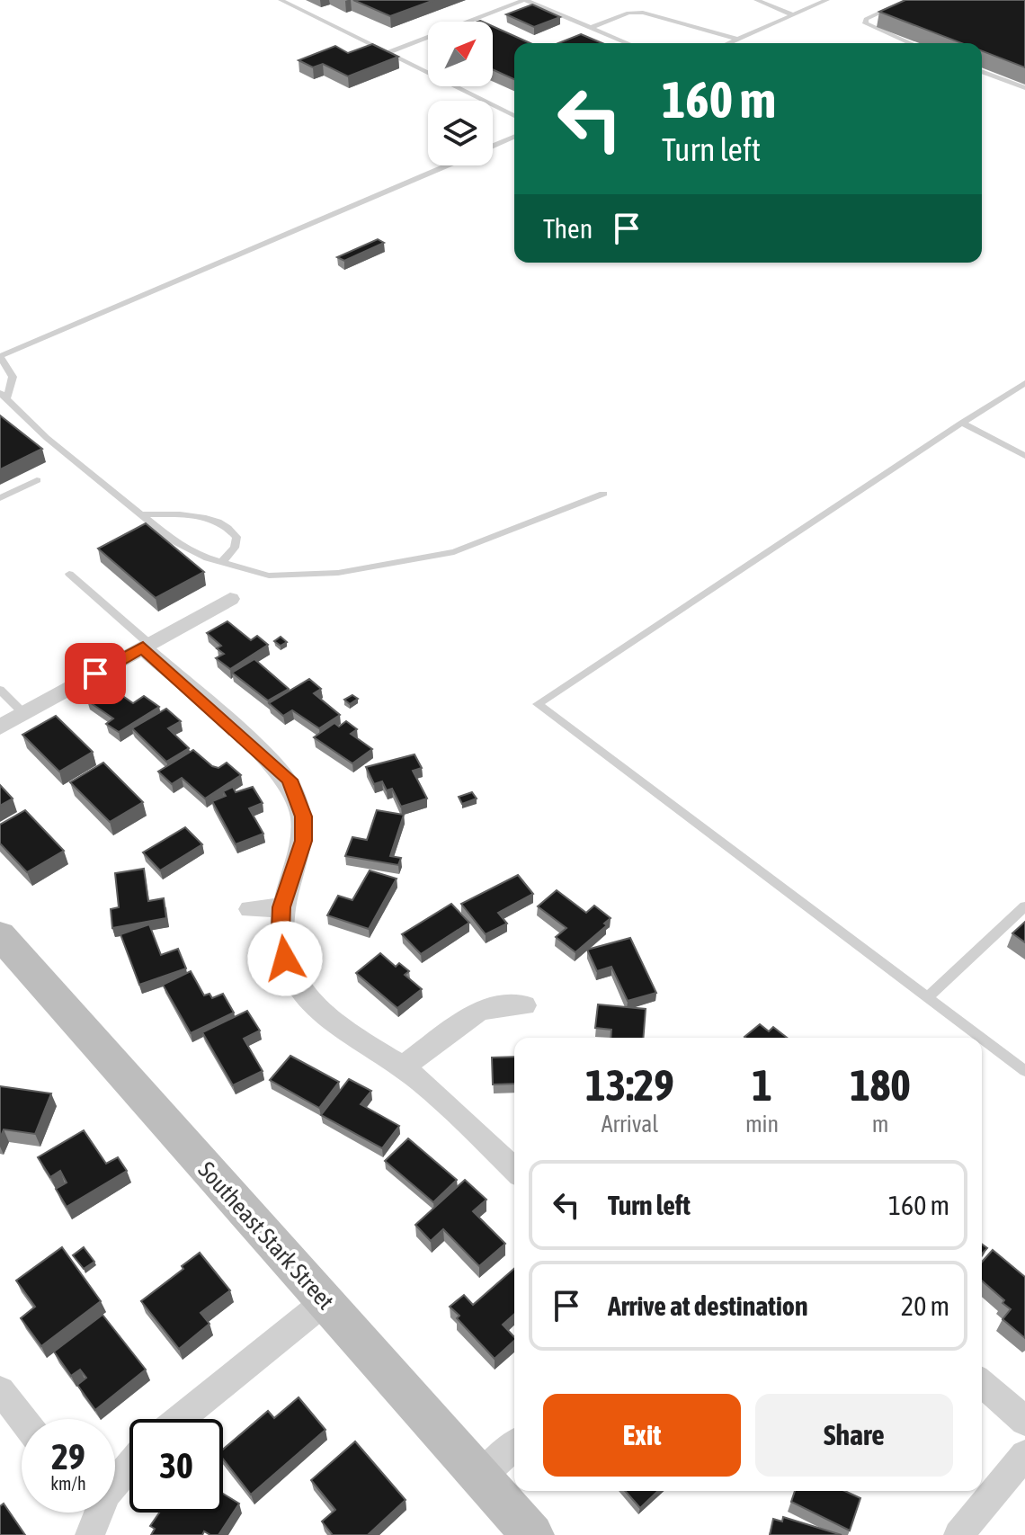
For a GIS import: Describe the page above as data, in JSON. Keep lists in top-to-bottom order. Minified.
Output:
{"streets":{"main road":["Southeast Stark Street"]},"north":"top right","page":{"turn":["160 m","Turn left"],"then":"Then","eta":["13:29","Arrival","1","min","180","m"],"list":[{"name":"Turn left","value":"160 m"},{"name":"Arrive at destination","value":"20 m"}],"buttons":["Exit","Share"],"speed":"29 km/h","limit":"30"}}
